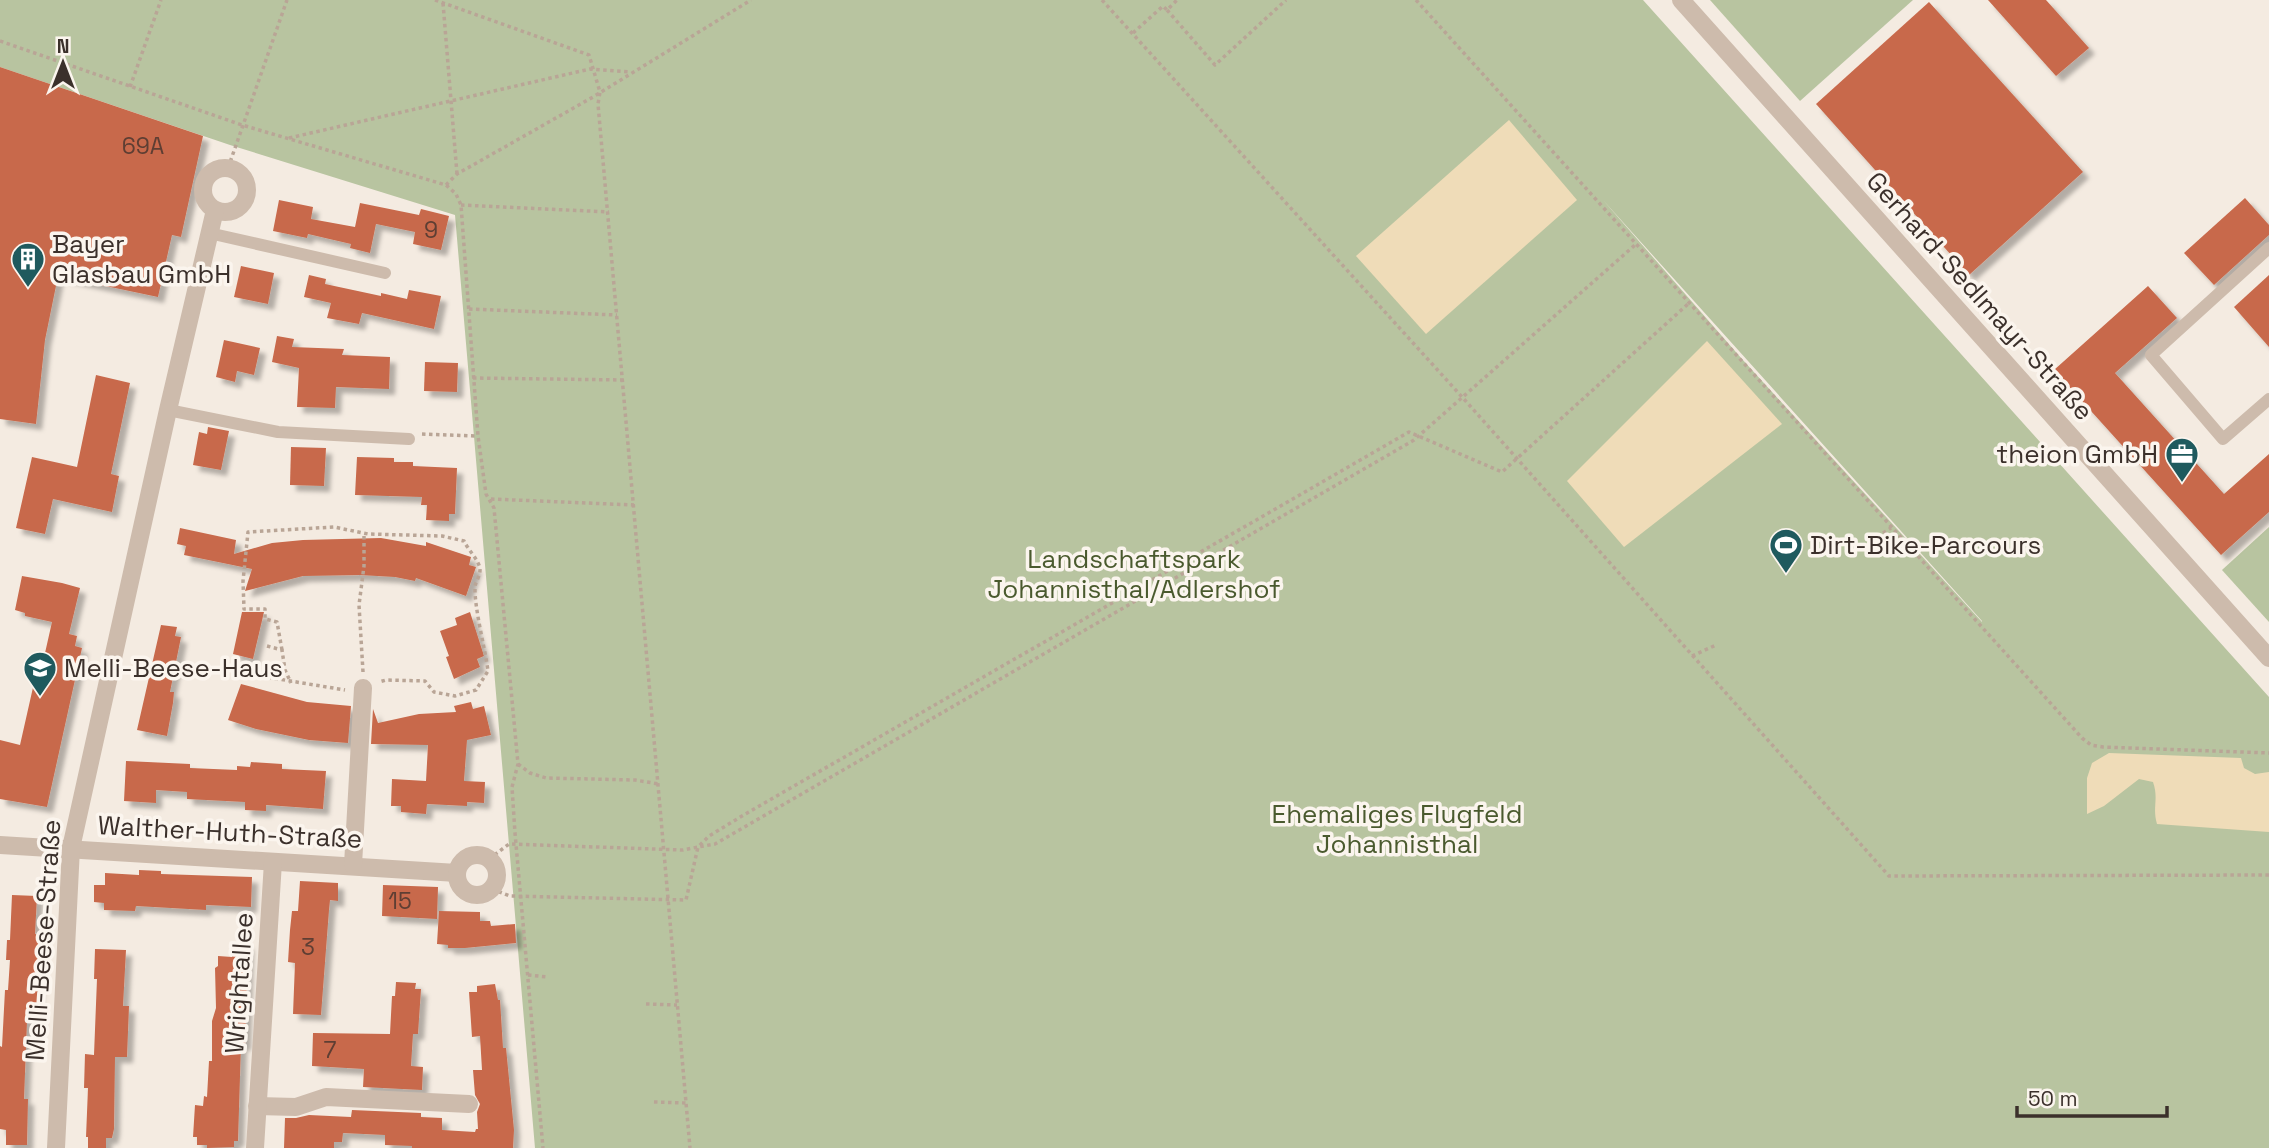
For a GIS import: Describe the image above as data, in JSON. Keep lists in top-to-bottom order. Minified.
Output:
{"streets":{"street":["Gerhard-Sedlmayr-Straße","Walther-Huth-Straße","Melli-Beese-Straße","Wrightallee"]},"crossings":[["Walther-Huth-Straße","Melli-Beese-Straße"],["Walther-Huth-Straße","Wrightallee"]],"parks":["Landschaftspark Johannisthal/Adlershof","Ehemaliges Flugfeld Johannisthal"],"places":{"building":["Bayer Glasbau GmbH"],"office":["theion GmbH"],"sports":["Dirt-Bike-Parcours"],"school or university":["Melli-Beese-Haus"]},"house_numbers":["69A","9","15","3","7"],"scale_bar":"50 m","north":"top"}
